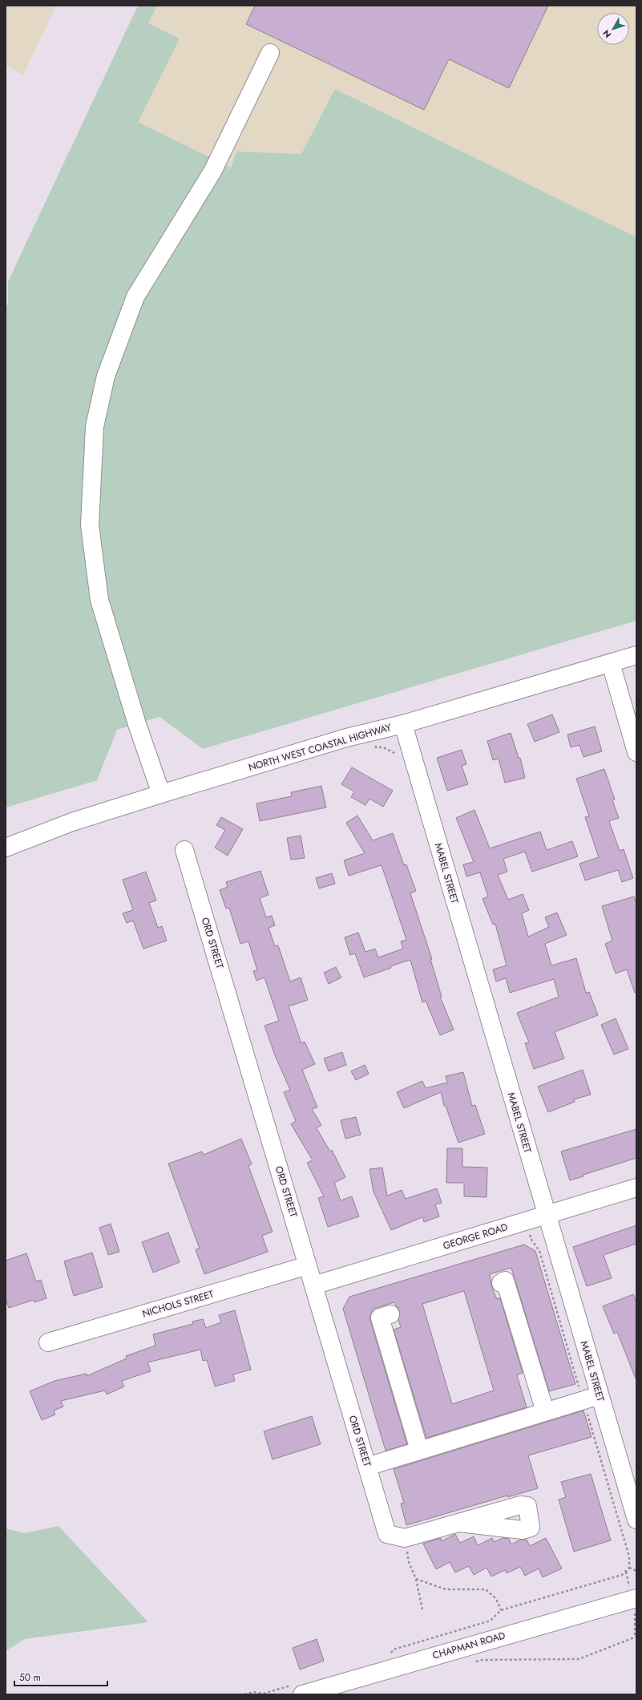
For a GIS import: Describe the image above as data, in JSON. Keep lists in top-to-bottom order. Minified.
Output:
{"streets":{"main road":["NORTH WEST COASTAL HIGHWAY","MABEL STREET","ORD STREET","GEORGE ROAD","NICHOLS STREET","CHAPMAN ROAD"]},"crossings":[["NORTH WEST COASTAL HIGHWAY","MABEL STREET"],["MABEL STREET","GEORGE ROAD"],["ORD STREET","GEORGE ROAD"],["ORD STREET","NICHOLS STREET"]],"scale_bar":"50 m","north":"bottom left"}
